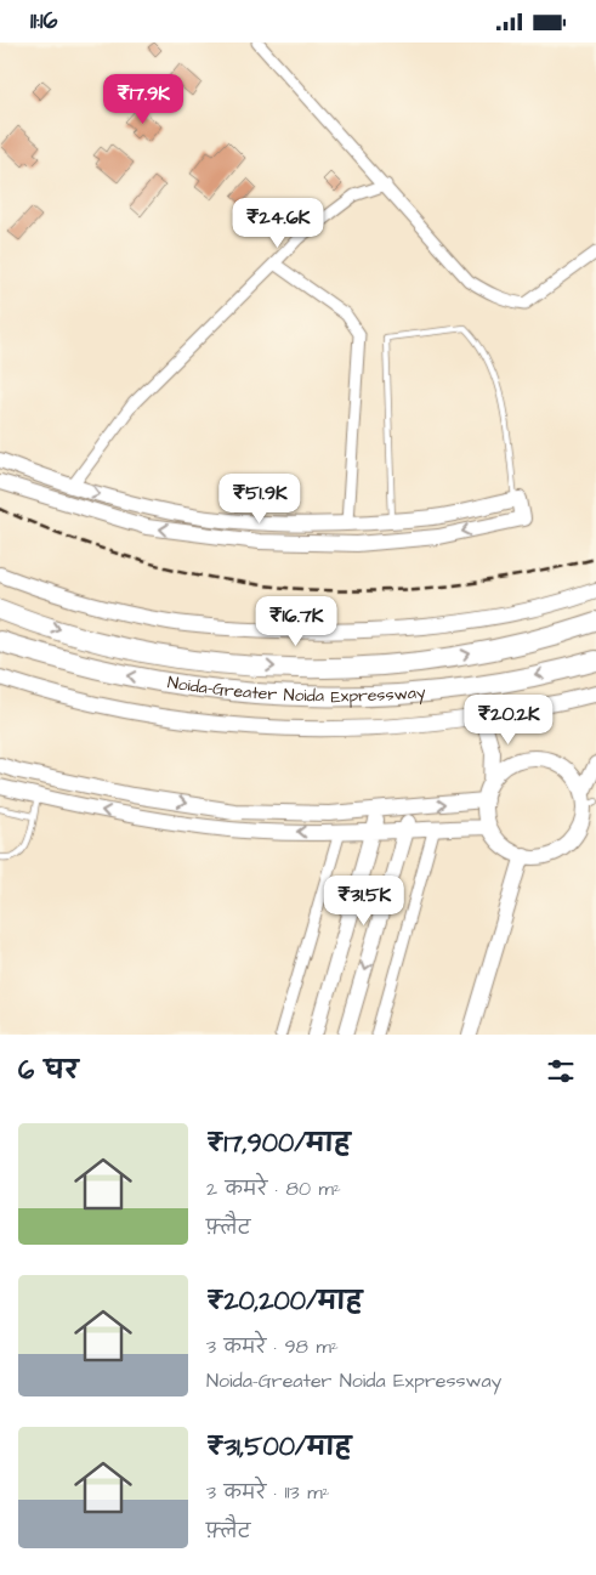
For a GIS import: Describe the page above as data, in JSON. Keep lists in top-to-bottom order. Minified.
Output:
{"streets":{"highway":["Noida-Greater Noida Expressway"]},"page":{"status":"11:16","price":["₹17.9K","₹24.6K","₹51.9K","₹16.7K","₹20.2K","₹31.5K"],"heading":"6 घर","list":[{"name":"₹17,900/माह","note":"2 कमरे · 80 m² · फ़्लैट"},{"name":"₹20,200/माह","note":"3 कमरे · 98 m² · Noida-Greater Noida Expressway"},{"name":"₹31,500/माह","note":"3 कमरे · 113 m² · फ़्लैट"}]}}
